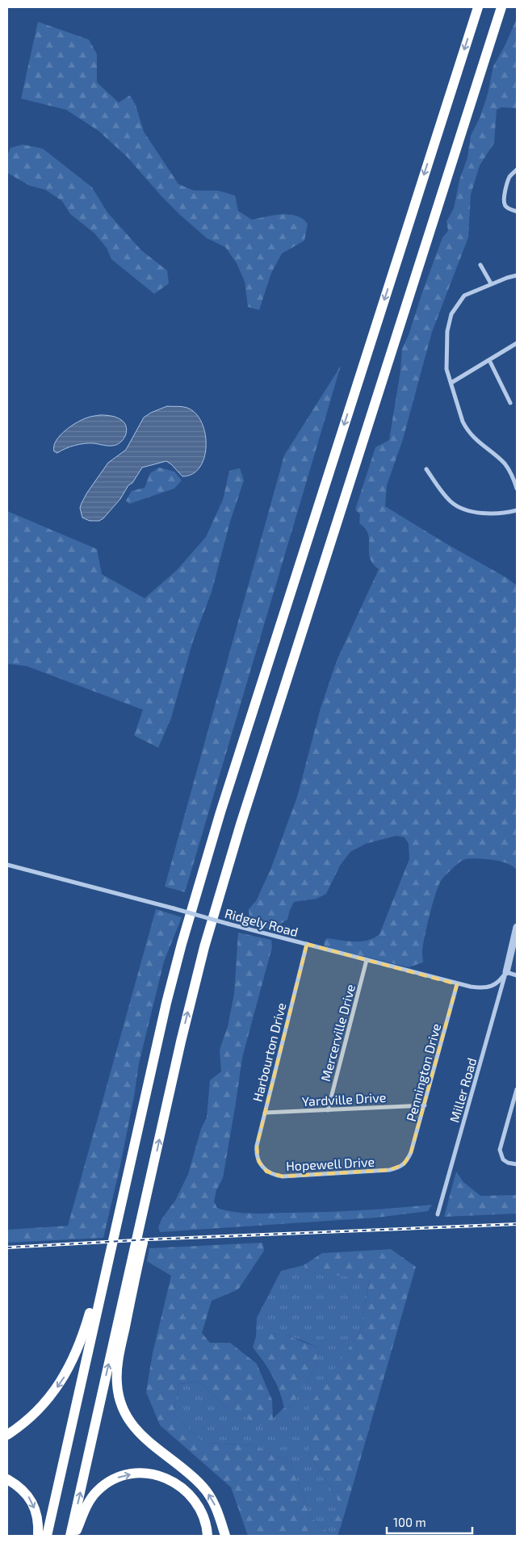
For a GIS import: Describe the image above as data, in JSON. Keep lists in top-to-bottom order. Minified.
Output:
{"streets":{"street":["Ridgely Road","Mercerville Drive","Harbourton Drive","Pennington Drive","Miller Road","Yardville Drive","Hopewell Drive"]},"crossings":[["Ridgely Road","Mercerville Drive"],["Ridgely Road","Harbourton Drive"],["Ridgely Road","Pennington Drive"],["Ridgely Road","Miller Road"],["Mercerville Drive","Yardville Drive"],["Harbourton Drive","Yardville Drive"],["Harbourton Drive","Hopewell Drive"],["Pennington Drive","Yardville Drive"],["Pennington Drive","Hopewell Drive"]],"scale_bar":"100 m"}
